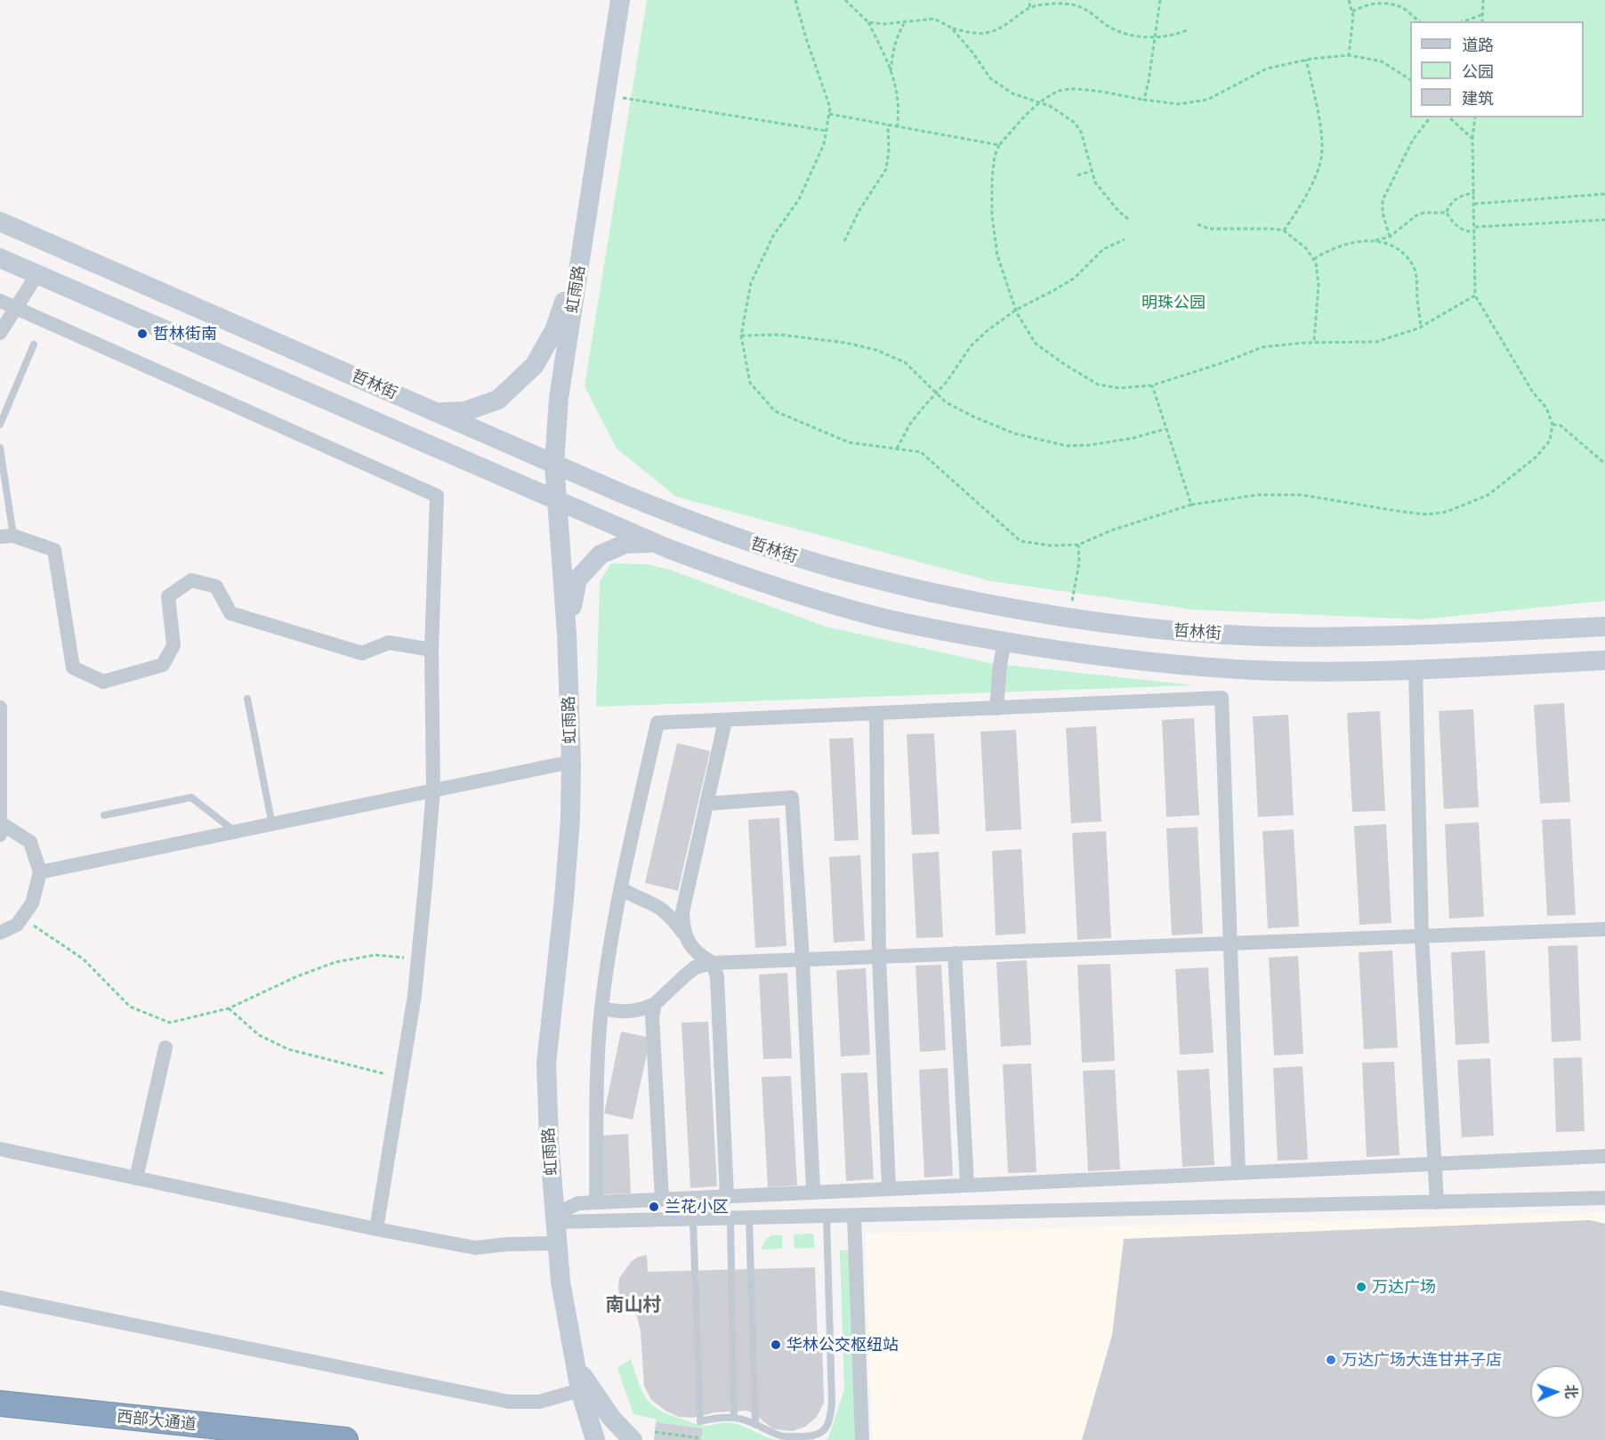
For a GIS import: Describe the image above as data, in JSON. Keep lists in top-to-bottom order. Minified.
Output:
{"streets":{"highway":["西部大通道"],"street":["虹雨路","哲林街"]},"crossings":[["虹雨路","哲林街"]],"districts":["南山村"],"parks":["明珠公园"],"places":["哲林街南","兰花小区","万达广场","华林公交枢纽站","万达广场大连甘井子店"],"legend":["道路","公园","建筑"],"north":"right"}
